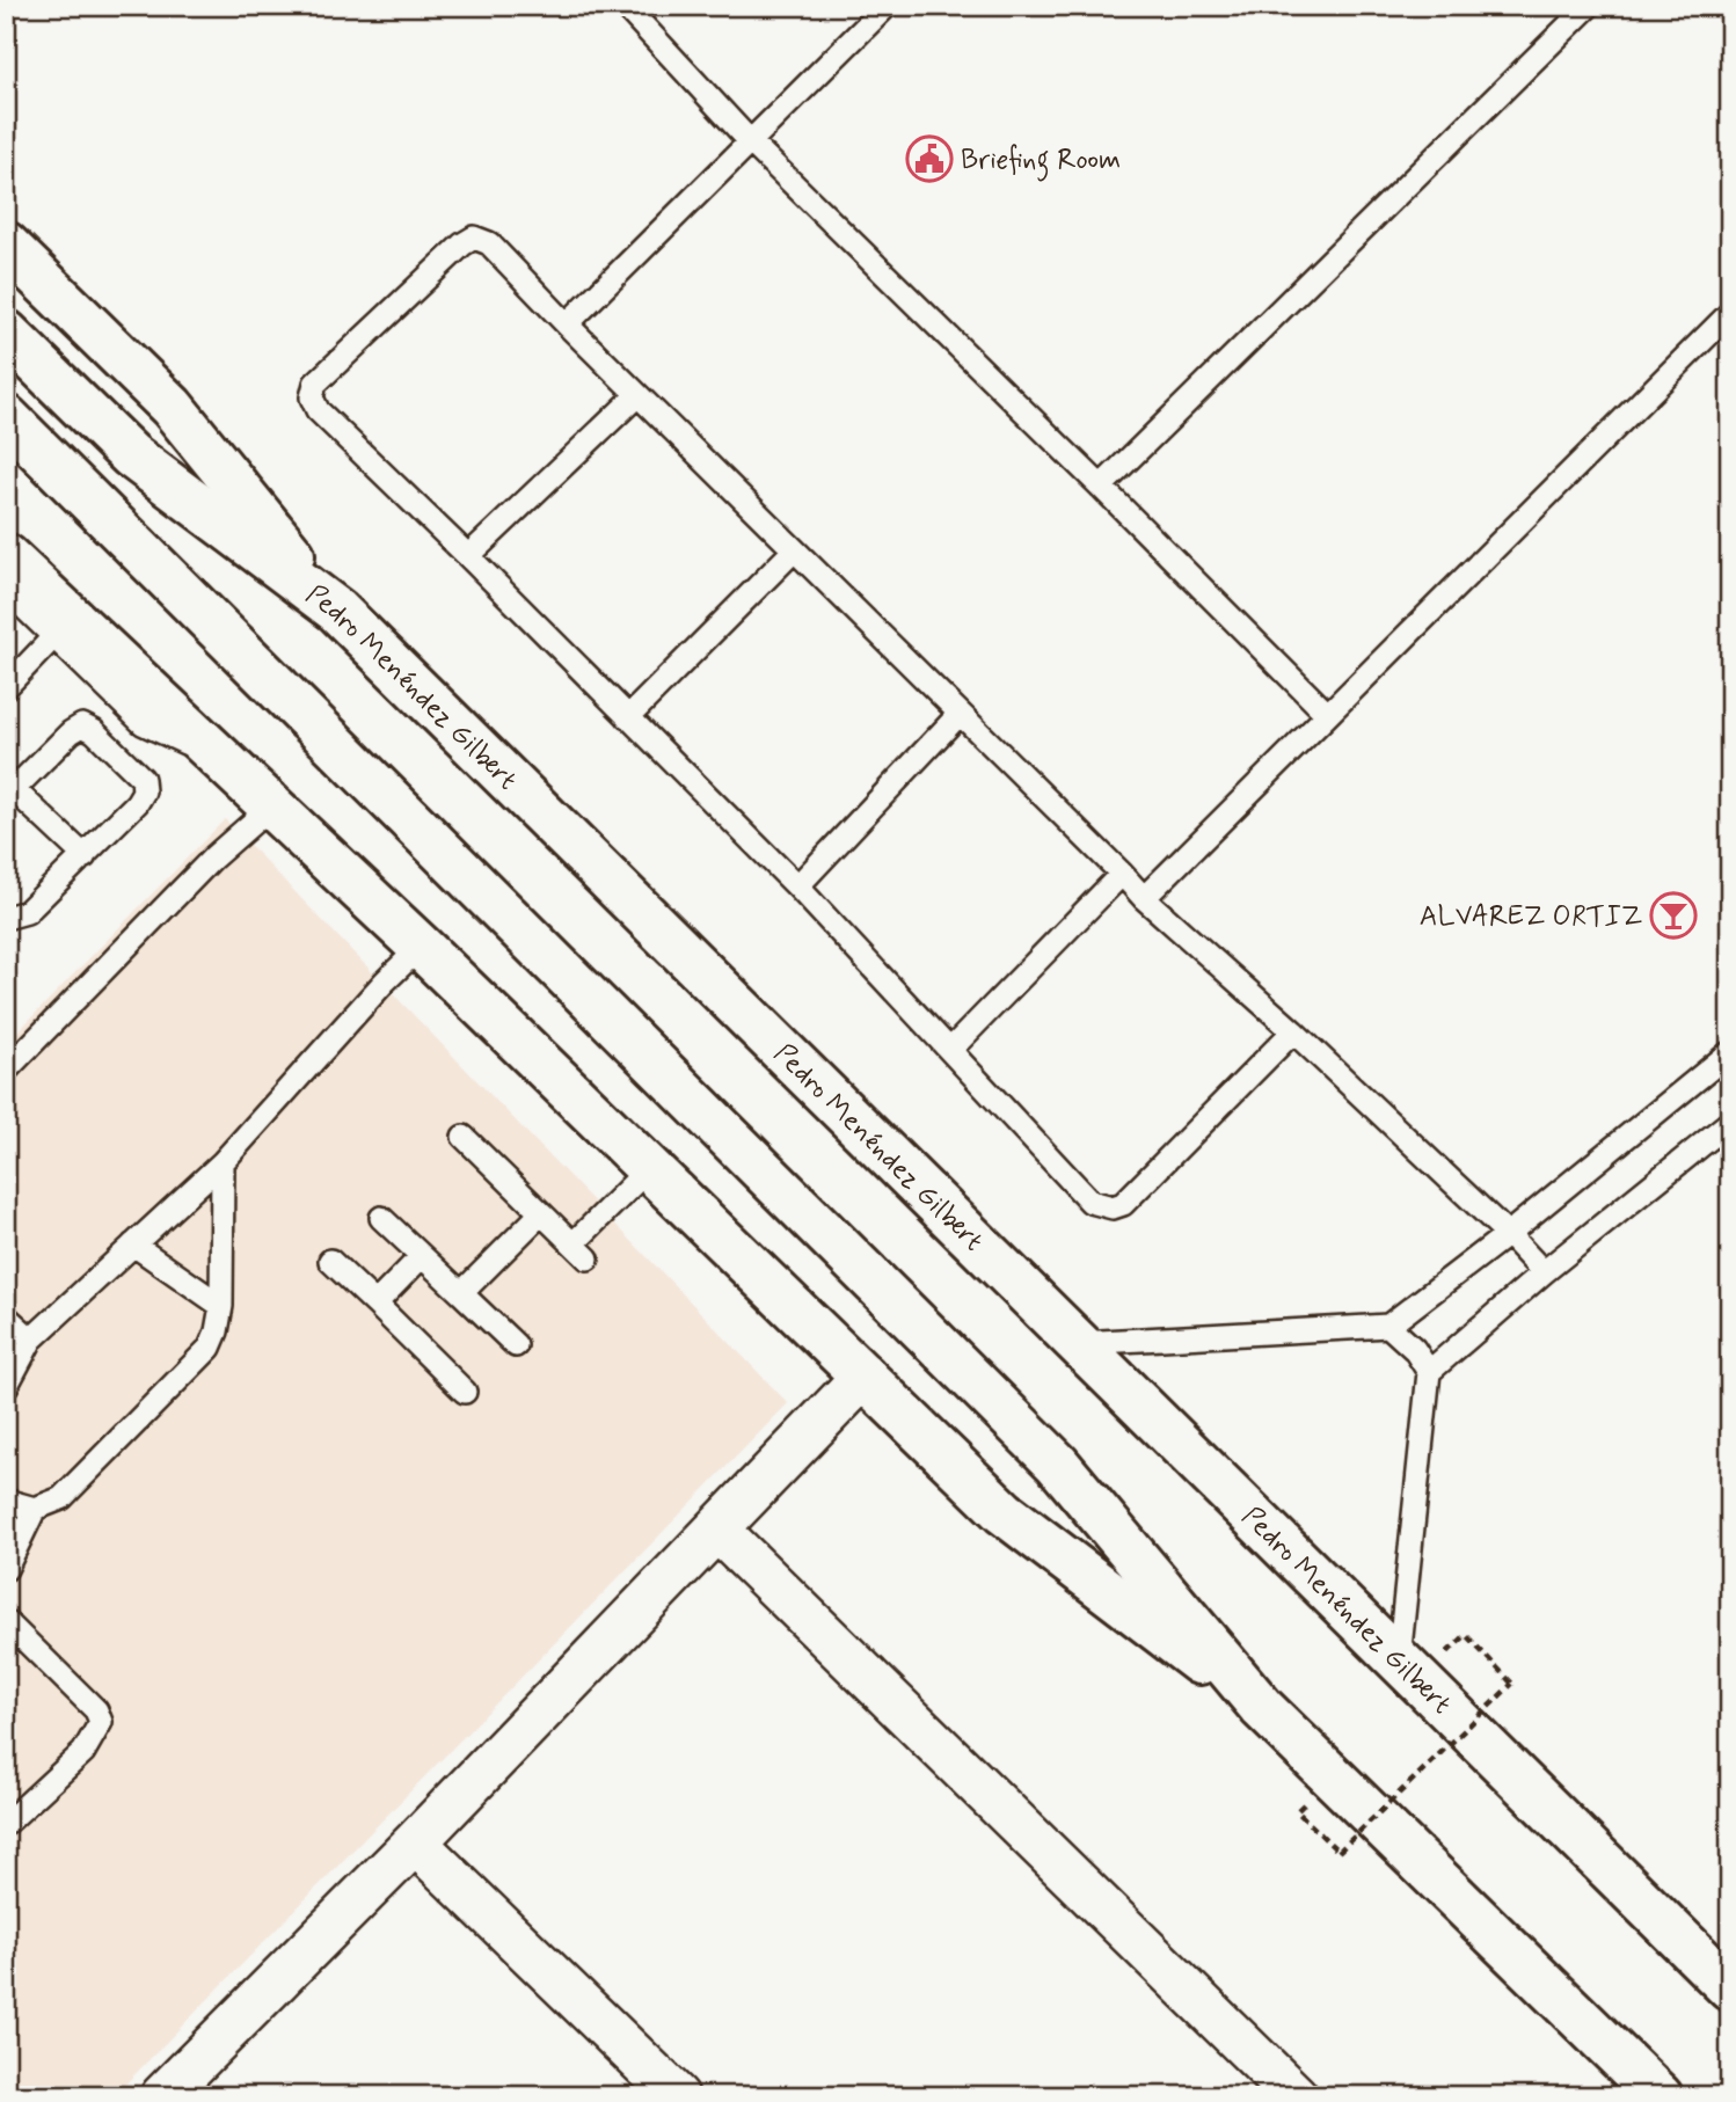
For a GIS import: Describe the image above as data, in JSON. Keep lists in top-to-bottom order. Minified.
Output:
{"streets":{"main road":["Pedro Menéndez Gilbert"]},"places":{"public building":["Briefing Room"],"bar":["ALVAREZ ORTIZ"]}}
